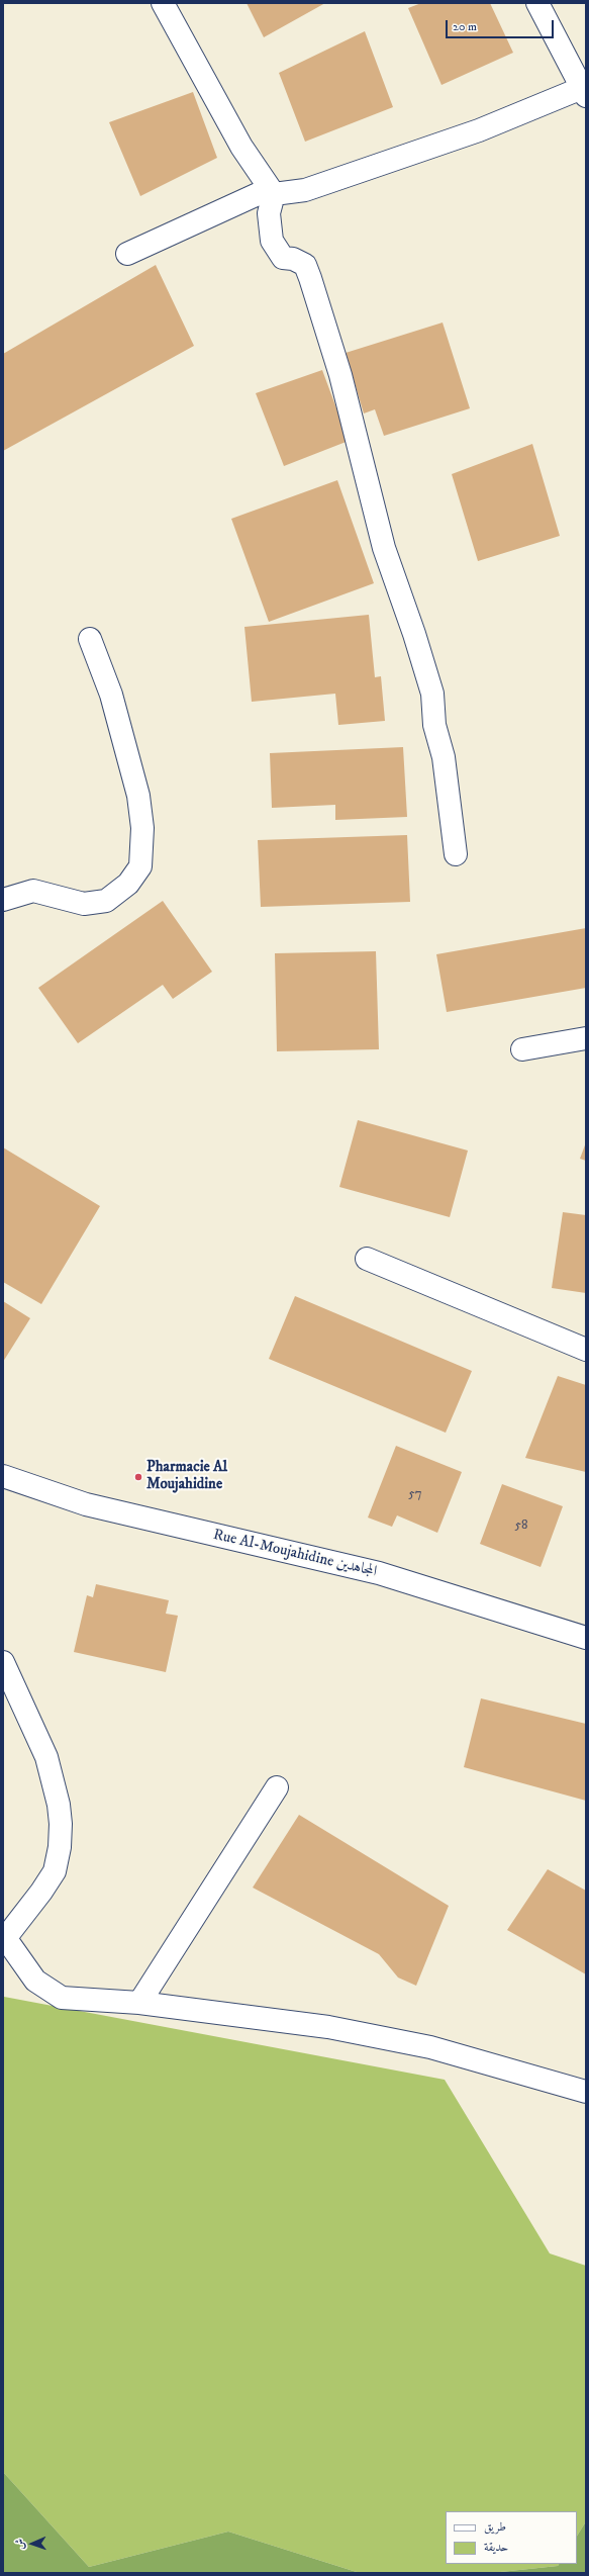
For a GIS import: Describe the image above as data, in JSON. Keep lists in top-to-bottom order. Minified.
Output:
{"streets":{"street":["Rue Al-Moujahidine المجاهدين"]},"places":["Pharmacie Al Moujahidine"],"house_numbers":["57","58"],"legend":["طريق","حديقة"],"scale_bar":"20 m","north":"left"}
